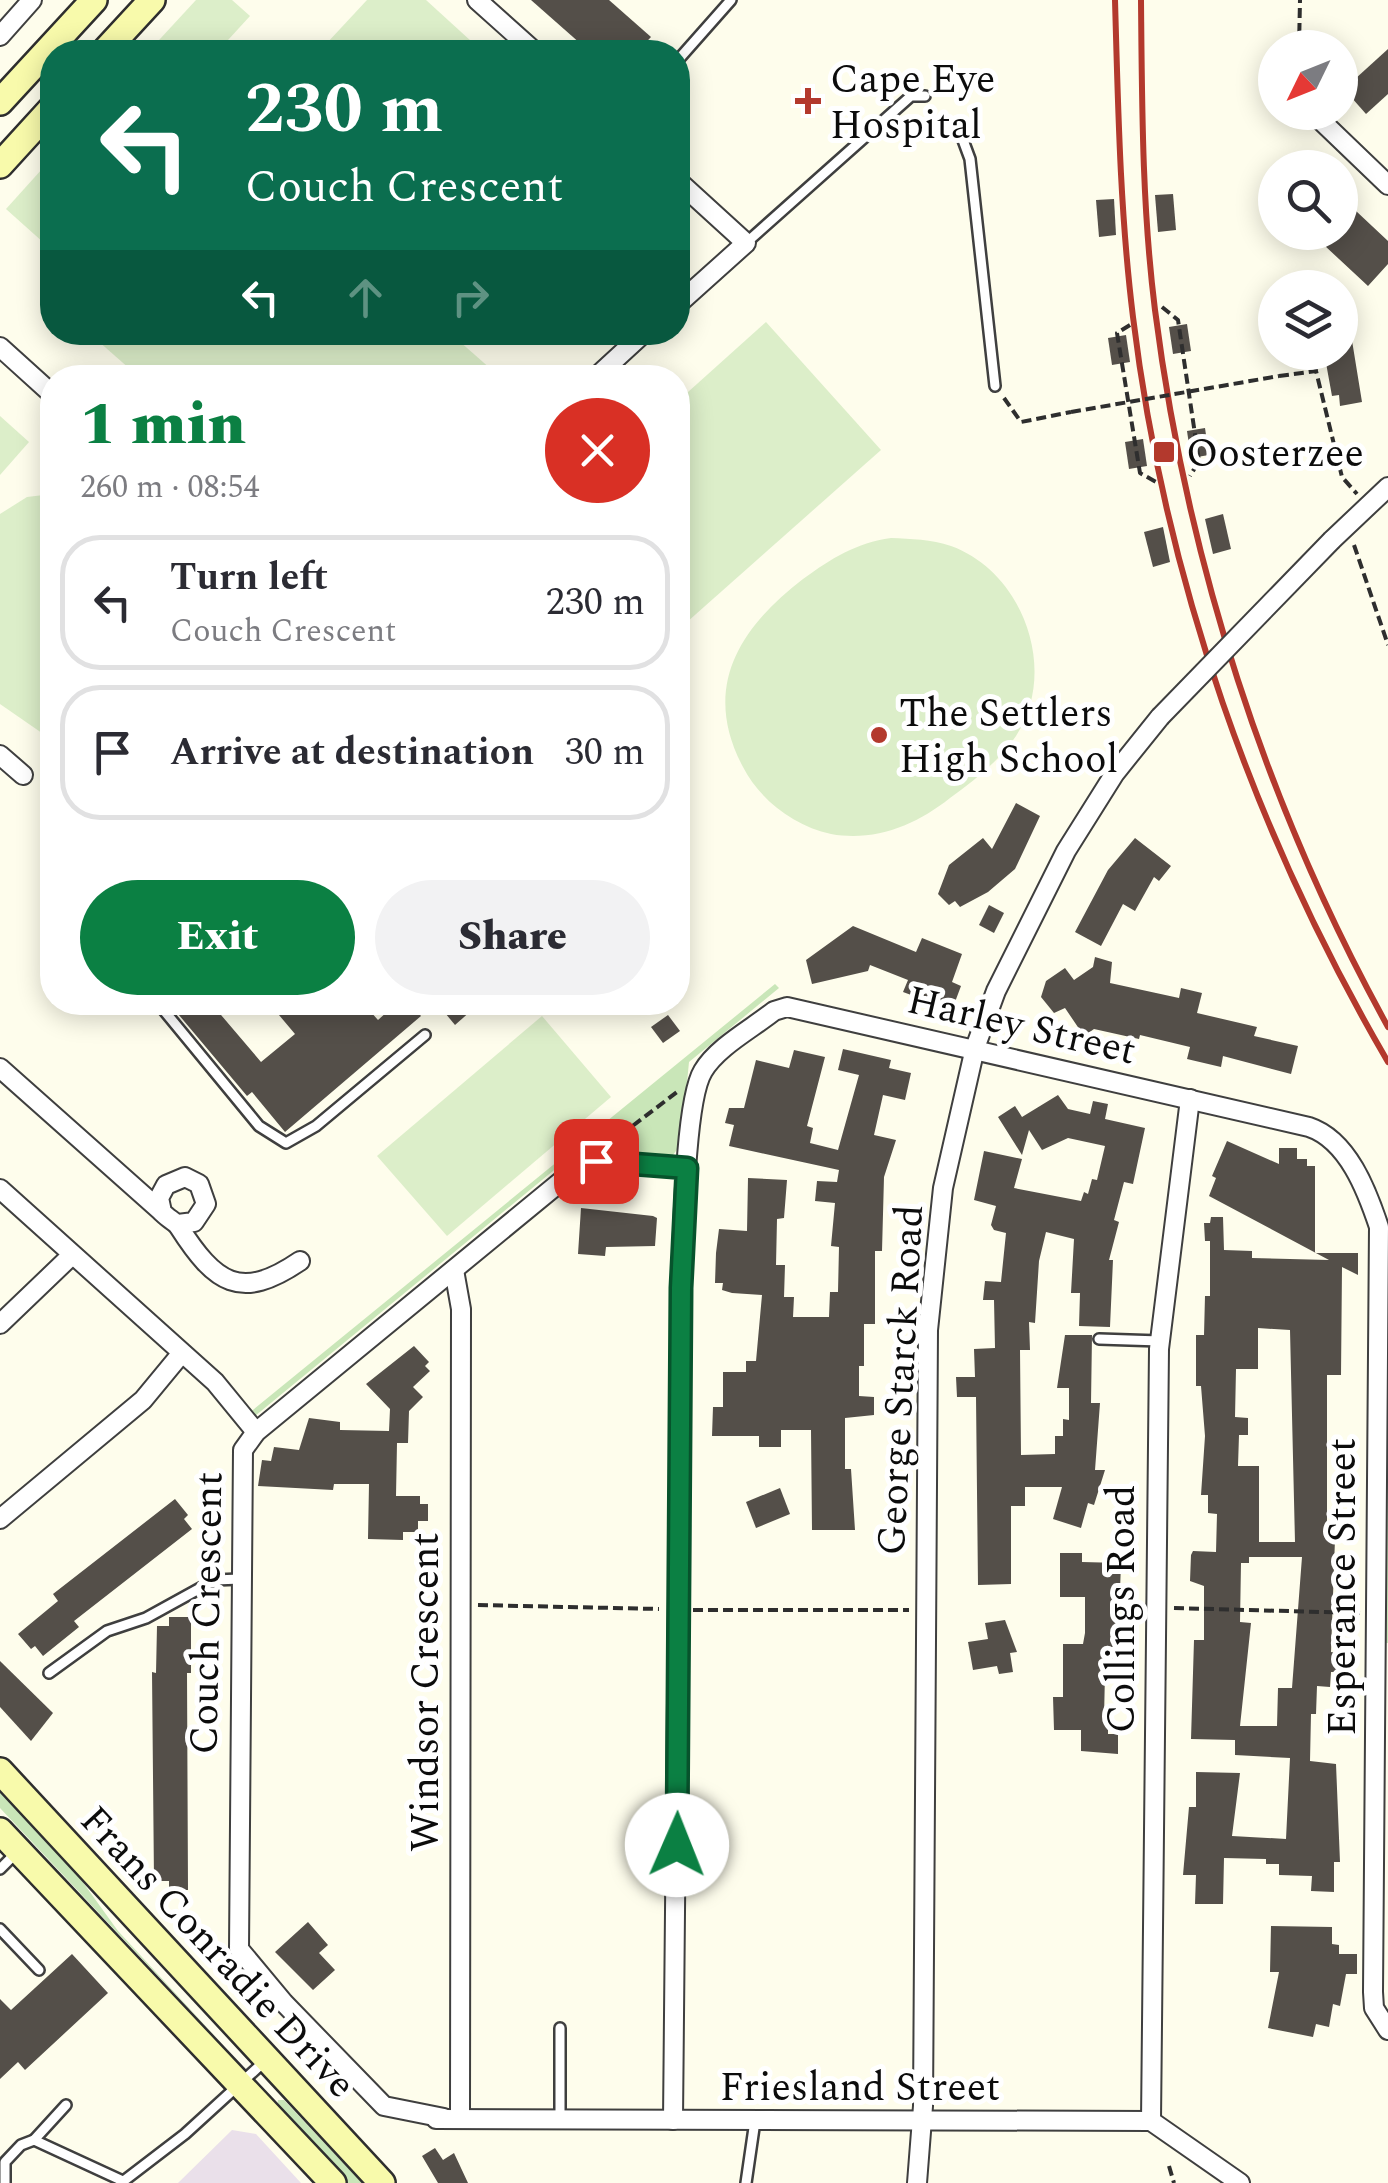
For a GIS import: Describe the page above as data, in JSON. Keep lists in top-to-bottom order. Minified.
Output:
{"streets":{"main road":["Frans Conradie Drive"],"street":["Harley Street","George Starck Road","Esperance Street","Collings Road","Couch Crescent","Windsor Crescent","Friesland Street"]},"crossings":[["Harley Street","George Starck Road"],["Harley Street","Esperance Street"],["Harley Street","Collings Road"],["George Starck Road","Friesland Street"],["Collings Road","Friesland Street"],["Couch Crescent","Windsor Crescent"],["Couch Crescent","Friesland Street"],["Windsor Crescent","Friesland Street"]],"places":{"health":["Cape Eye Hospital"],"transit":["Oosterzee"],"other":["The Settlers High School"]},"north":"bottom left","page":{"turn":["230 m","Couch Crescent"],"heading":["1 min","260 m · 08:54"],"list":[{"name":"Turn left","note":"Couch Crescent","value":"230 m"},{"name":"Arrive at destination","value":"30 m"}],"buttons":["Exit","Share"]}}
